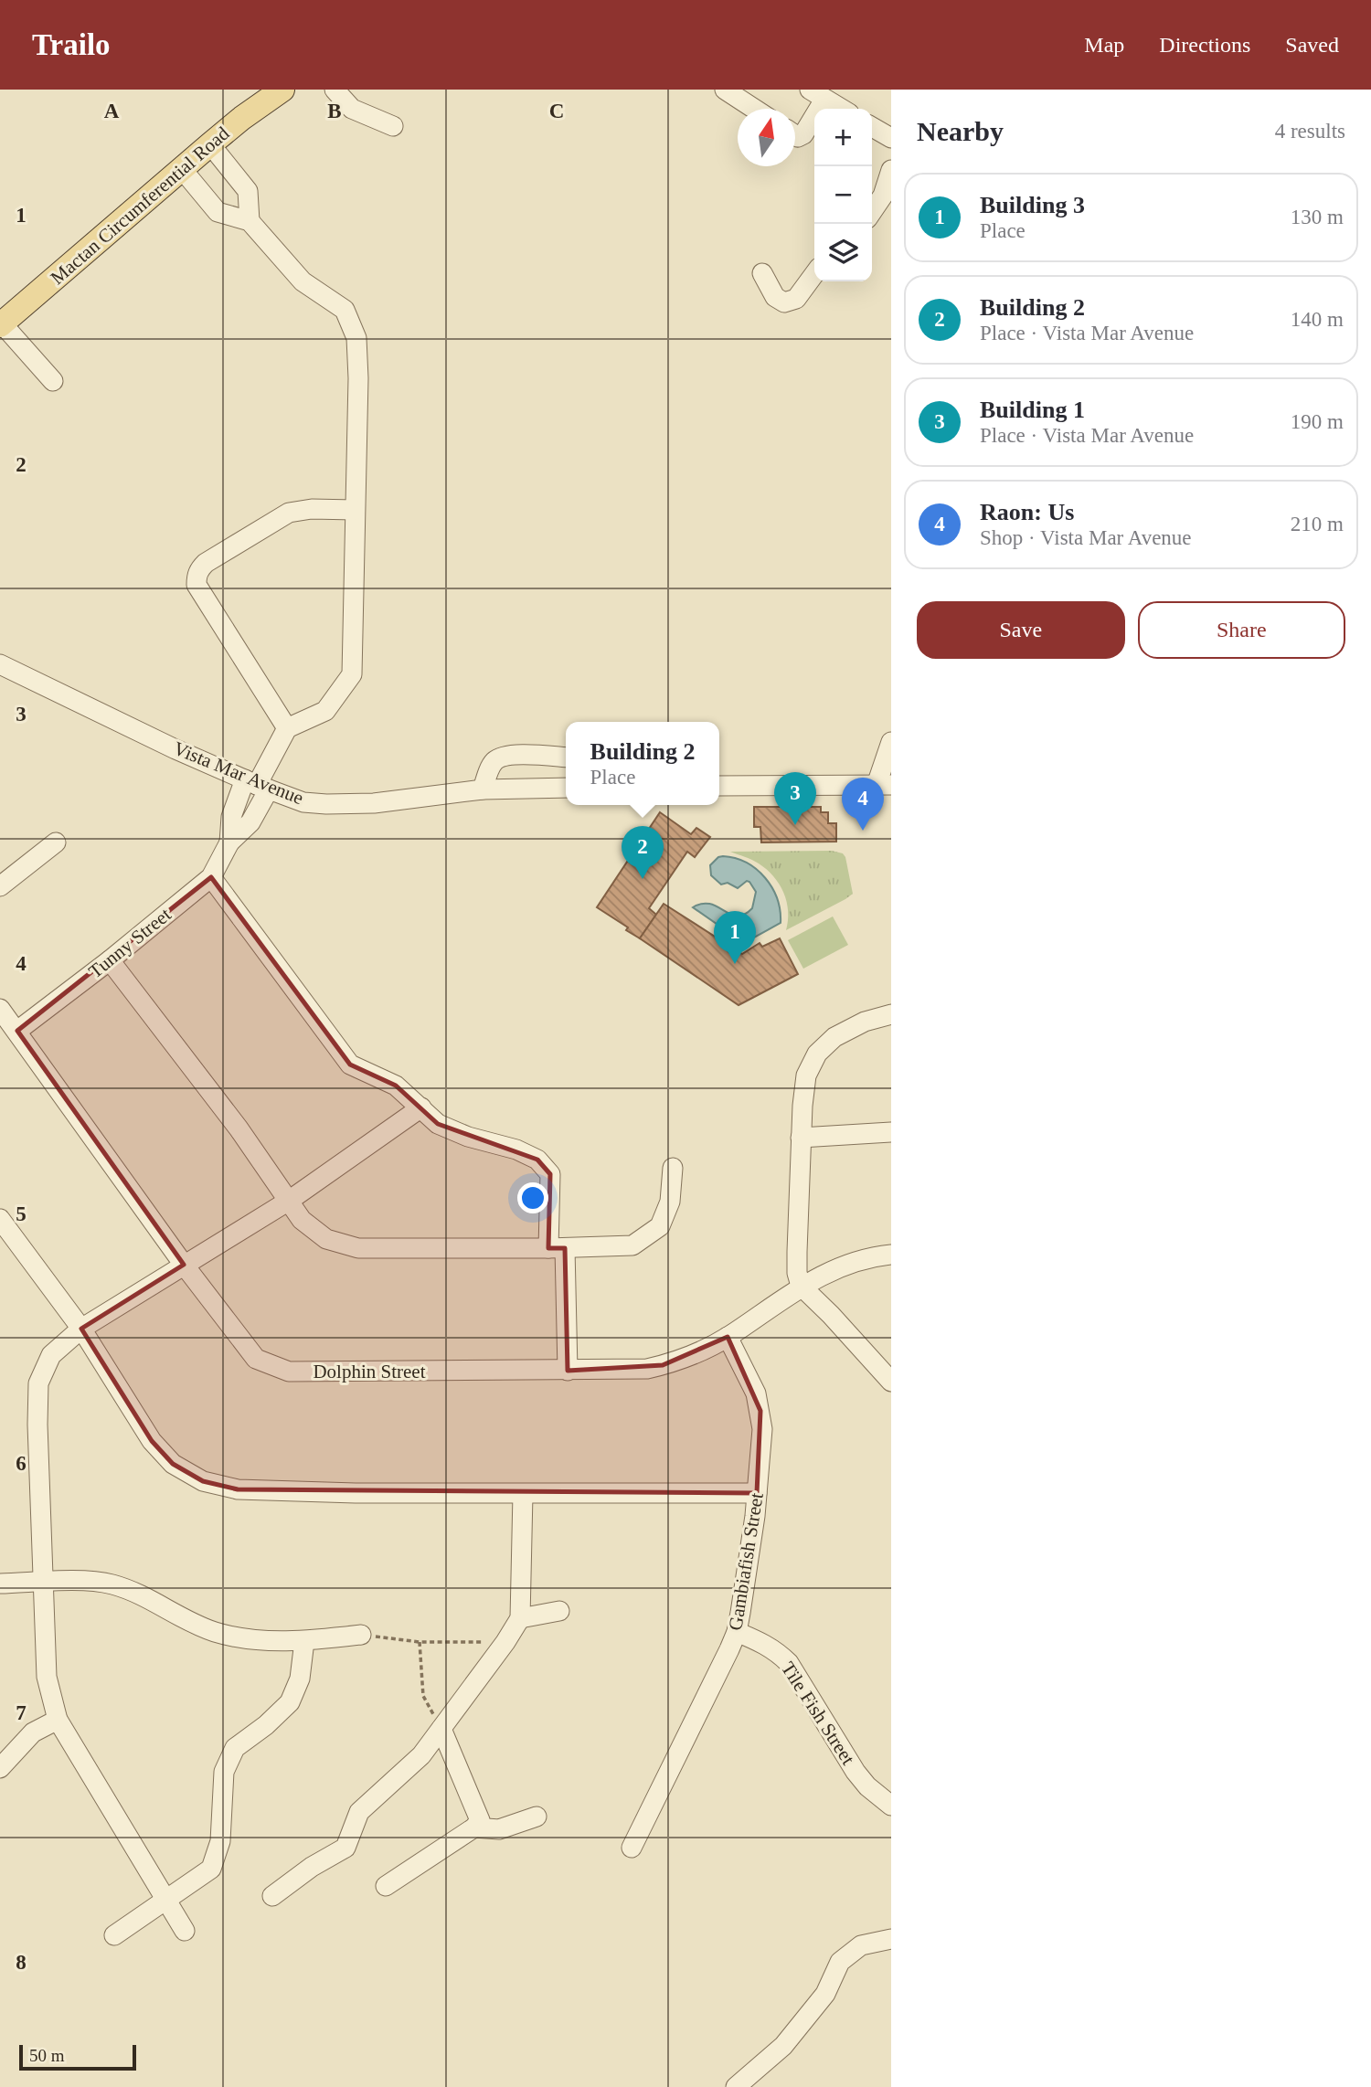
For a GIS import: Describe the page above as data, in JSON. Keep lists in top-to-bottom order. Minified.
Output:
{"streets":{"main road":["Mactan Circumferential Road"],"street":["Vista Mar Avenue","Tunny Street","Dolphin Street","Gambiafish Street","Tile Fish Street"]},"crossings":[["Vista Mar Avenue","Tunny Street"],["Tunny Street","Dolphin Street"],["Dolphin Street","Gambiafish Street"],["Gambiafish Street","Tile Fish Street"]],"scale_bar":"50 m","north":"top","page":{"header":"Trailo","nav":["Map","Directions","Saved"],"heading":["Nearby","4 results"],"map_buttons":["+","−"],"list":[{"mark":"1","name":"Building 3","note":"Place","value":"130 m"},{"mark":"2","name":"Building 2","note":"Place · Vista Mar Avenue","value":"140 m"},{"mark":"3","name":"Building 1","note":"Place · Vista Mar Avenue","value":"190 m"},{"mark":"4","name":"Raon: Us","note":"Shop · Vista Mar Avenue","value":"210 m"}],"buttons":["Save","Share"],"popup":["Building 2","Place"],"pins":["3","4","2","1"],"scale":"50 m"},"grid":{"columns":["A","B","C"],"rows":["1","2","3","4","5","6","7","8"]}}
